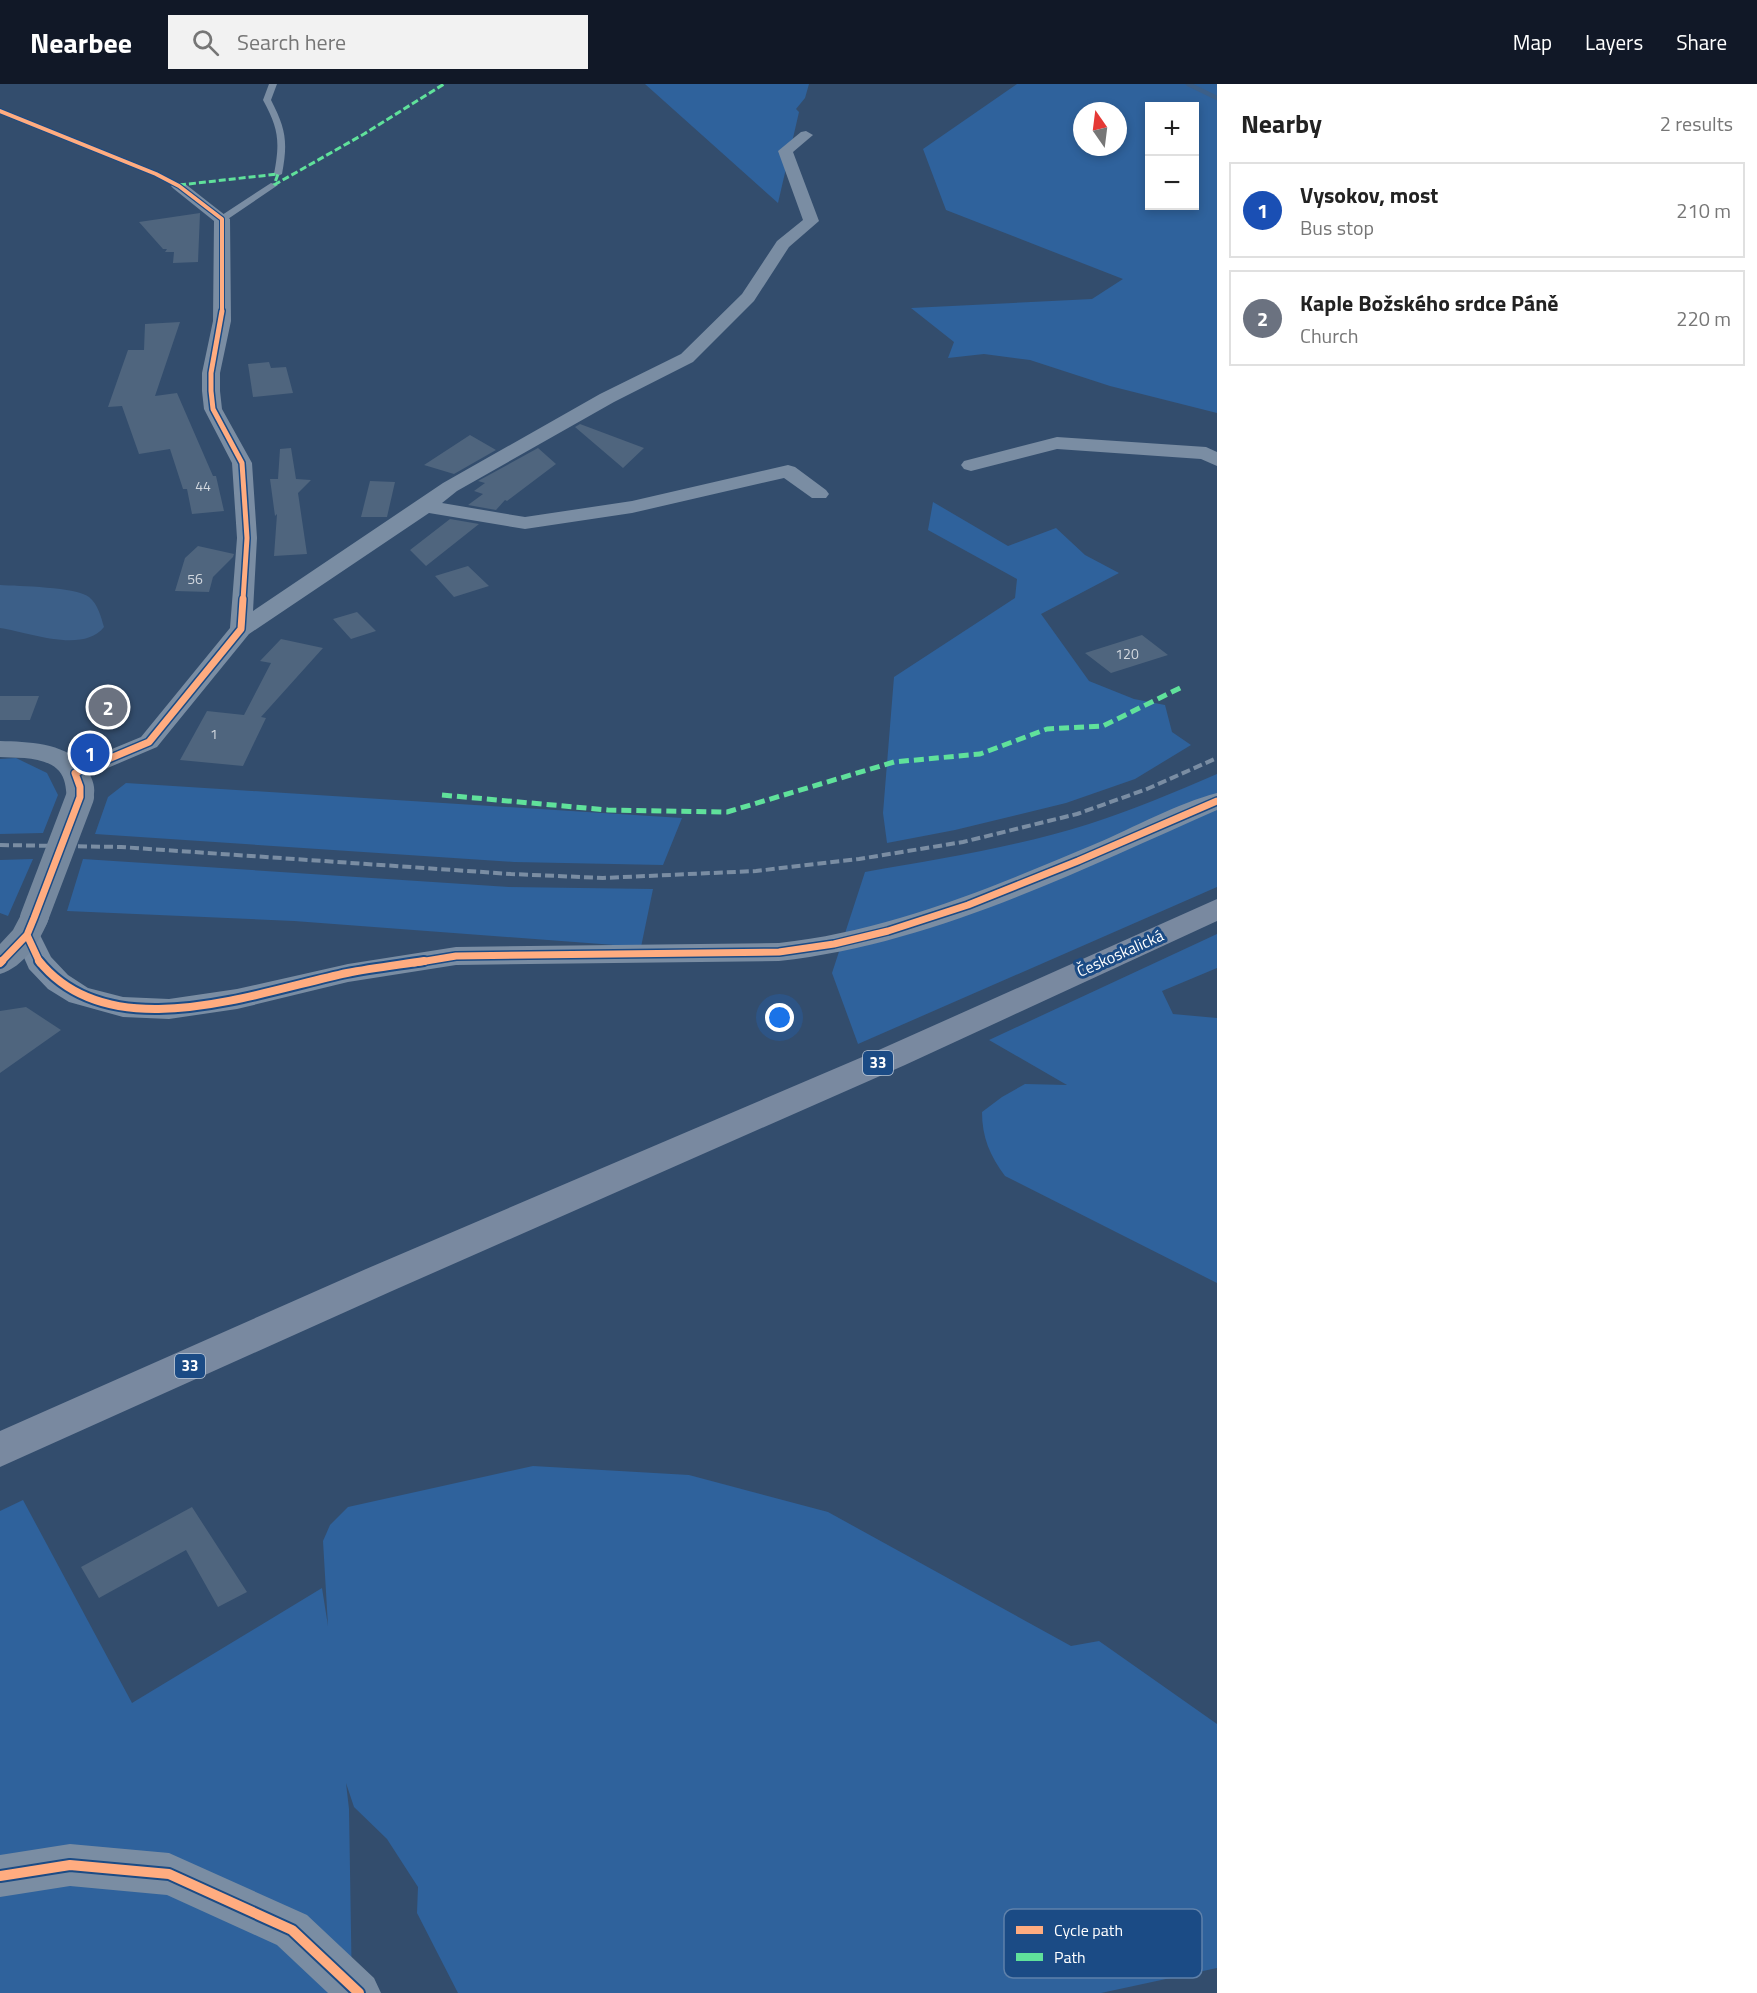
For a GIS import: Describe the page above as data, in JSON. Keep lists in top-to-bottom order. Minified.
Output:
{"streets":{"main road":["Českoskalická","33"]},"house_numbers":["44","56","120","1"],"legend":["Cycle path","Path"],"north":"top","page":{"header":"Nearbee","search":"Search here","nav":["Map","Layers","Share"],"heading":["Nearby","2 results"],"map_buttons":["+","−"],"list":[{"mark":"1","name":"Vysokov, most","note":"Bus stop","value":"210 m"},{"mark":"2","name":"Kaple Božského srdce Páně","note":"Church","value":"220 m"}],"pins":["2","1"]}}
